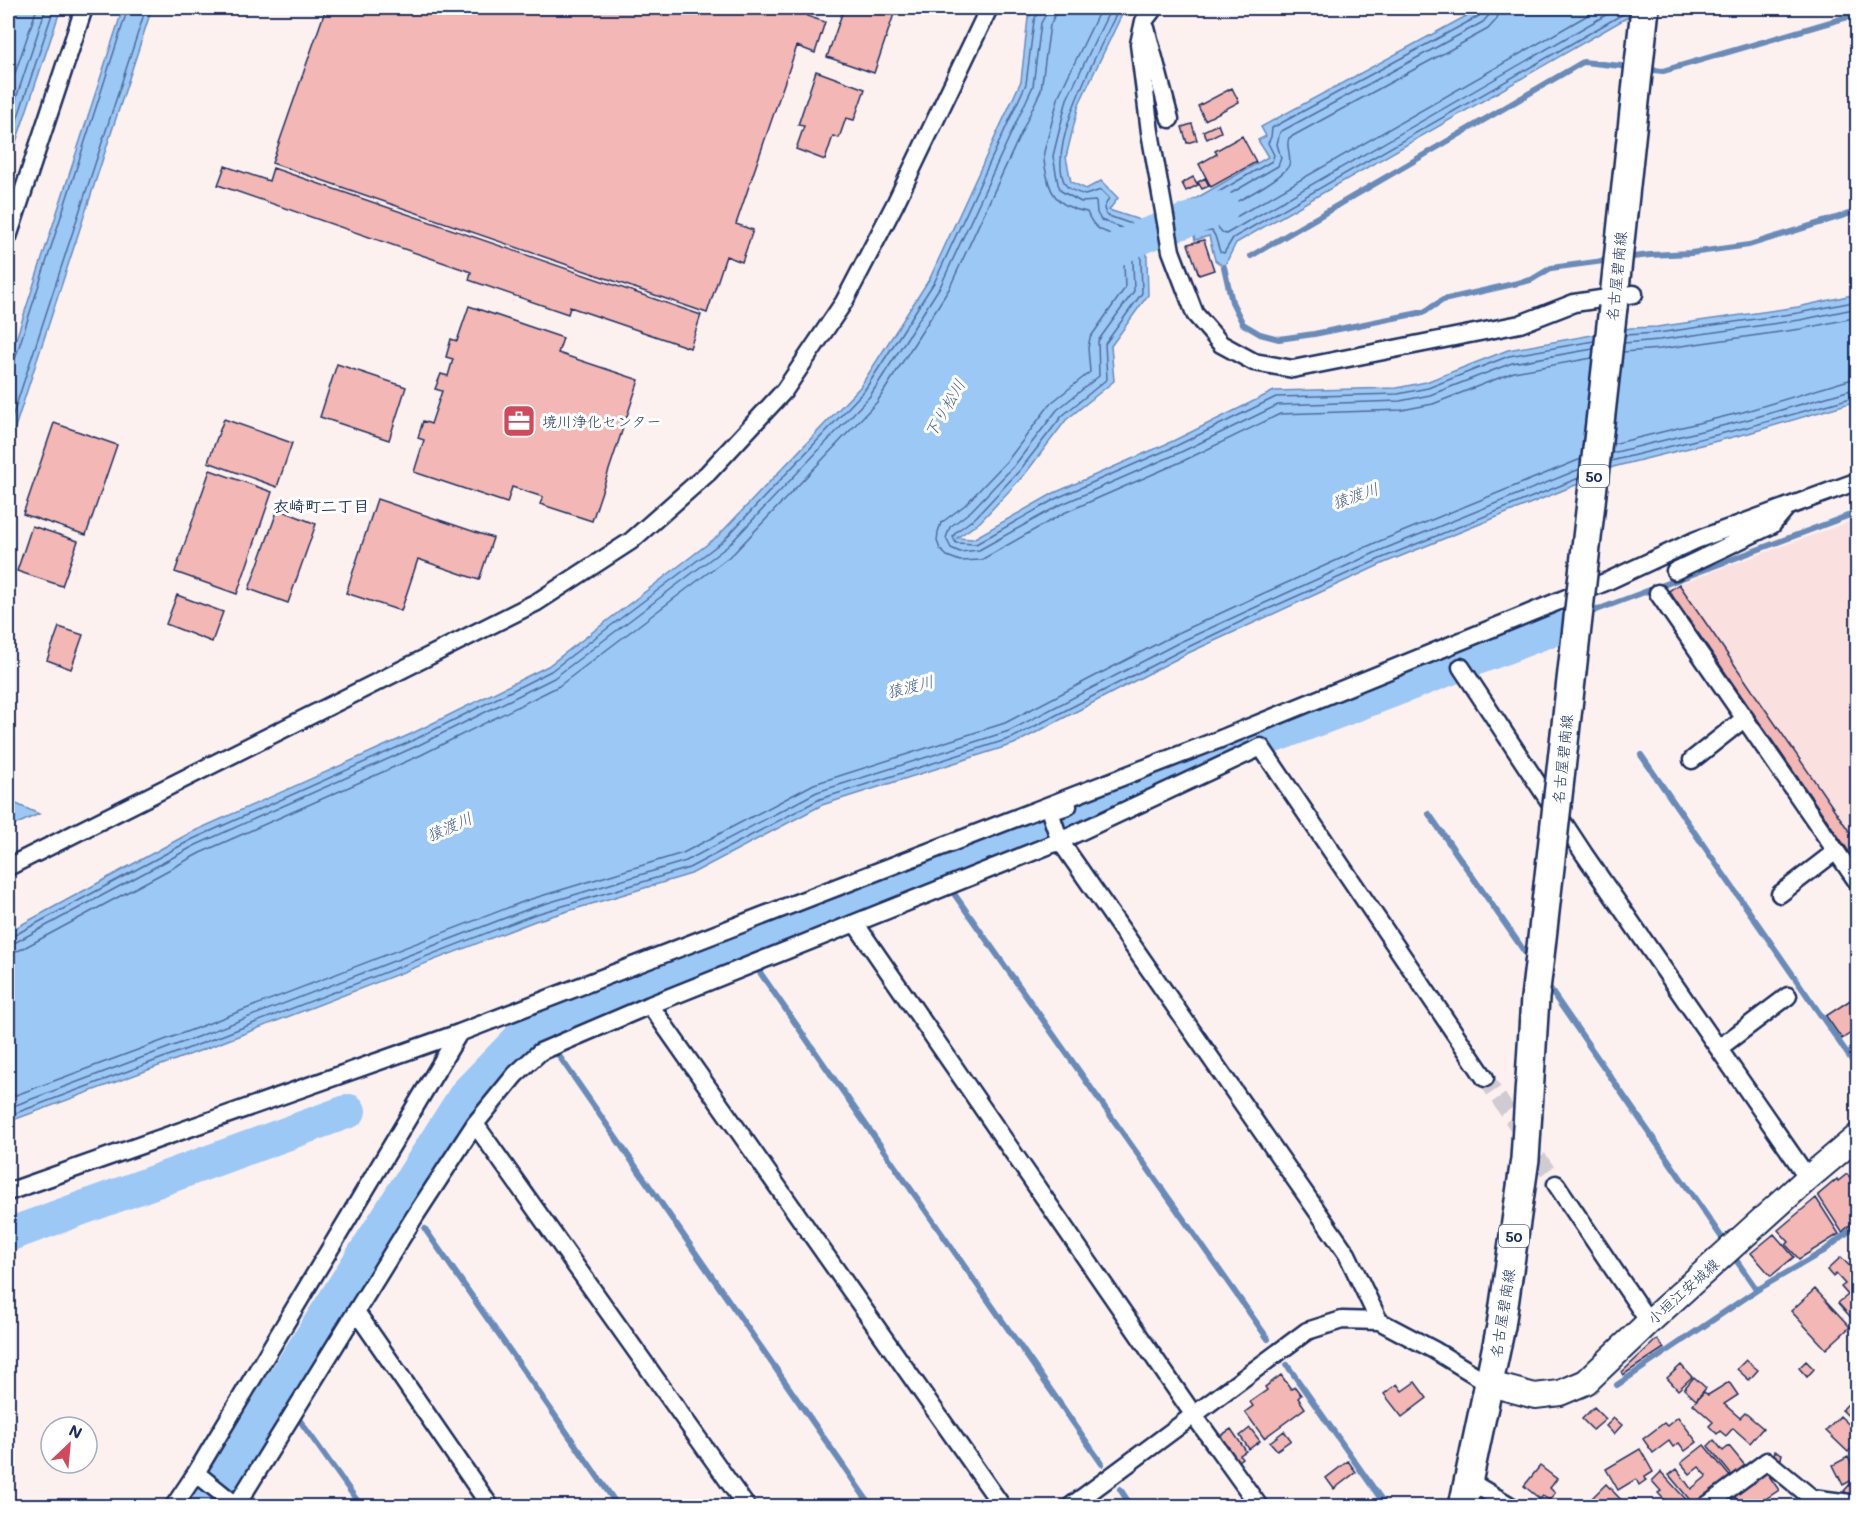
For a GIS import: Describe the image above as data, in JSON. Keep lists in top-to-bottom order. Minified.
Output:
{"streets":{"main road":["名古屋碧南線","50","小垣江安城線"]},"crossings":[["名古屋碧南線","小垣江安城線"]],"districts":["衣崎町二丁目"],"water":["下り松川","猿渡川"],"places":{"office":["境川浄化センター"]},"north":"top right"}
